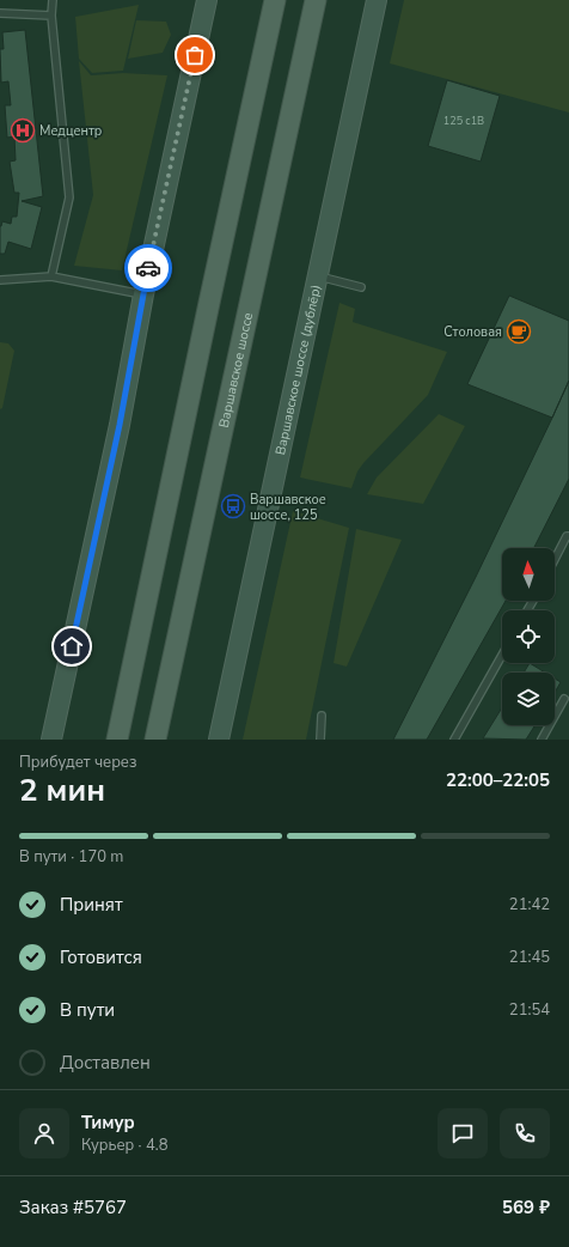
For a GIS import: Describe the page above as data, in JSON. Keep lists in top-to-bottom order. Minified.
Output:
{"streets":{"main road":["Варшавское шоссе","Варшавское шоссе (дублёр)"]},"places":{"hospital":["Медцентр"],"cafe":["Столовая"],"bus stop":["Варшавское шоссе, 125"]},"house_numbers":["125 с1В"],"north":"top","page":{"heading":["2 мин","Прибудет через","22:00–22:05"],"panel":["Тимур","Курьер · 4.8","Заказ #5767","569 ₽"],"bar":"В пути · 170 m","list":[["Принят","21:42"],["Готовится","21:45"],["В пути","21:54"],"Доставлен"]}}
